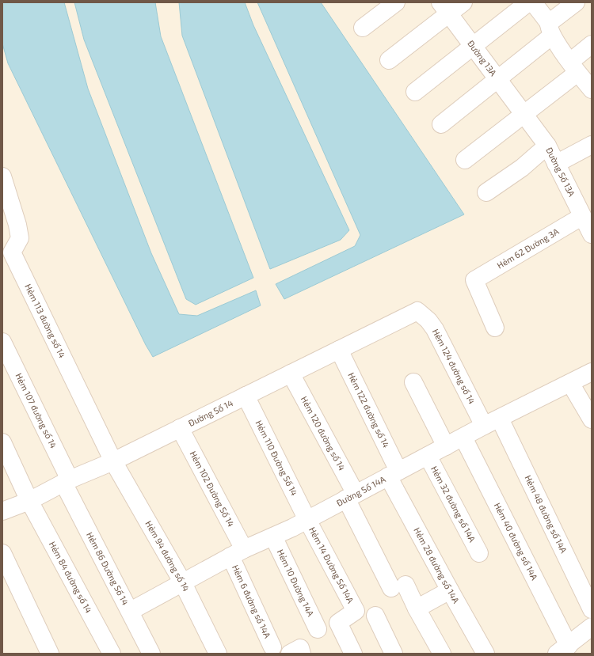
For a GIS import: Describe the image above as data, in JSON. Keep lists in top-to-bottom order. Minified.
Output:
{"streets":{"street":["Đường 13A","Đường Số 13A","Hẻm 62 Đường 3A","Hẻm 113 đường số 14","Hẻm 124 đường số 14","Hẻm 122 đường số 14","Hẻm 107 đường số 14","Đường Số 14","Hẻm 120 đường số 14","Hẻm 110 Đường Số 14","Hẻm 102 Đường Số 14","Đường Số 14A","Hẻm 32 đường số 14A","Hẻm 48 đường số 14A","Hẻm 40 đường số 14A","Hẻm 94 đường số 14","Hẻm 28 đường số 14A","Hẻm 14 Đường Số 14A","Hẻm 86 Đường Số 14","Hẻm 84 đường số 14","Hẻm 10 Đường 14A","Hẻm 6 đường số 14A"]},"crossings":[["Đường 13A","Đường Số 13A"],["Đường Số 13A","Hẻm 62 Đường 3A"],["Hẻm 113 đường số 14","Đường Số 14"],["Hẻm 113 đường số 14","Hẻm 94 đường số 14"],["Hẻm 124 đường số 14","Đường Số 14"],["Hẻm 124 đường số 14","Đường Số 14A"],["Hẻm 122 đường số 14","Đường Số 14"],["Hẻm 122 đường số 14","Đường Số 14A"],["Hẻm 122 đường số 14","Hẻm 28 đường số 14A"],["Hẻm 107 đường số 14","Đường Số 14"],["Hẻm 107 đường số 14","Hẻm 86 Đường Số 14"],["Đường Số 14","Hẻm 120 đường số 14"],["Đường Số 14","Hẻm 110 Đường Số 14"],["Đường Số 14","Hẻm 102 Đường Số 14"],["Đường Số 14","Hẻm 94 đường số 14"],["Đường Số 14","Hẻm 86 Đường Số 14"],["Đường Số 14","Hẻm 84 đường số 14"],["Hẻm 120 đường số 14","Đường Số 14A"],["Hẻm 110 Đường Số 14","Đường Số 14A"],["Hẻm 110 Đường Số 14","Hẻm 14 Đường Số 14A"],["Hẻm 102 Đường Số 14","Đường Số 14A"],["Hẻm 102 Đường Số 14","Hẻm 6 đường số 14A"],["Đường Số 14A","Hẻm 32 đường số 14A"],["Đường Số 14A","Hẻm 48 đường số 14A"],["Đường Số 14A","Hẻm 40 đường số 14A"],["Đường Số 14A","Hẻm 94 đường số 14"],["Đường Số 14A","Hẻm 28 đường số 14A"],["Đường Số 14A","Hẻm 14 Đường Số 14A"],["Đường Số 14A","Hẻm 86 Đường Số 14"],["Đường Số 14A","Hẻm 10 Đường 14A"],["Đường Số 14A","Hẻm 6 đường số 14A"]]}
